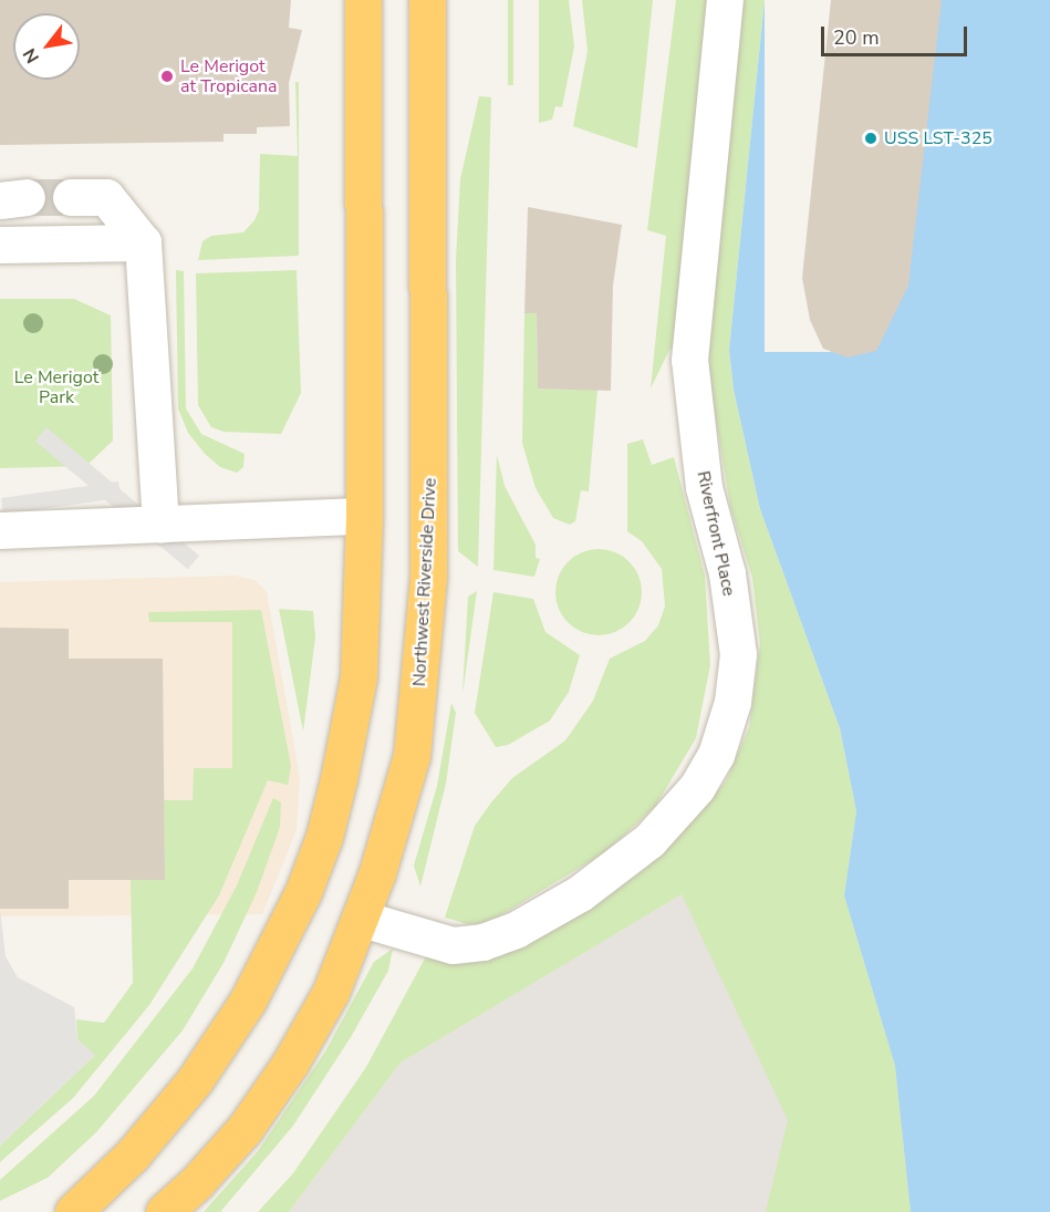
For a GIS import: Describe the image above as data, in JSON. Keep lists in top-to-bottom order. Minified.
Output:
{"streets":{"highway":["Northwest Riverside Drive"],"street":["Riverfront Place"]},"crossings":[["Riverfront Place","Northwest Riverside Drive"]],"parks":["Le Merigot Park"],"places":["Le Merigot at Tropicana","USS LST-325"],"scale_bar":"20 m","north":"bottom left"}
